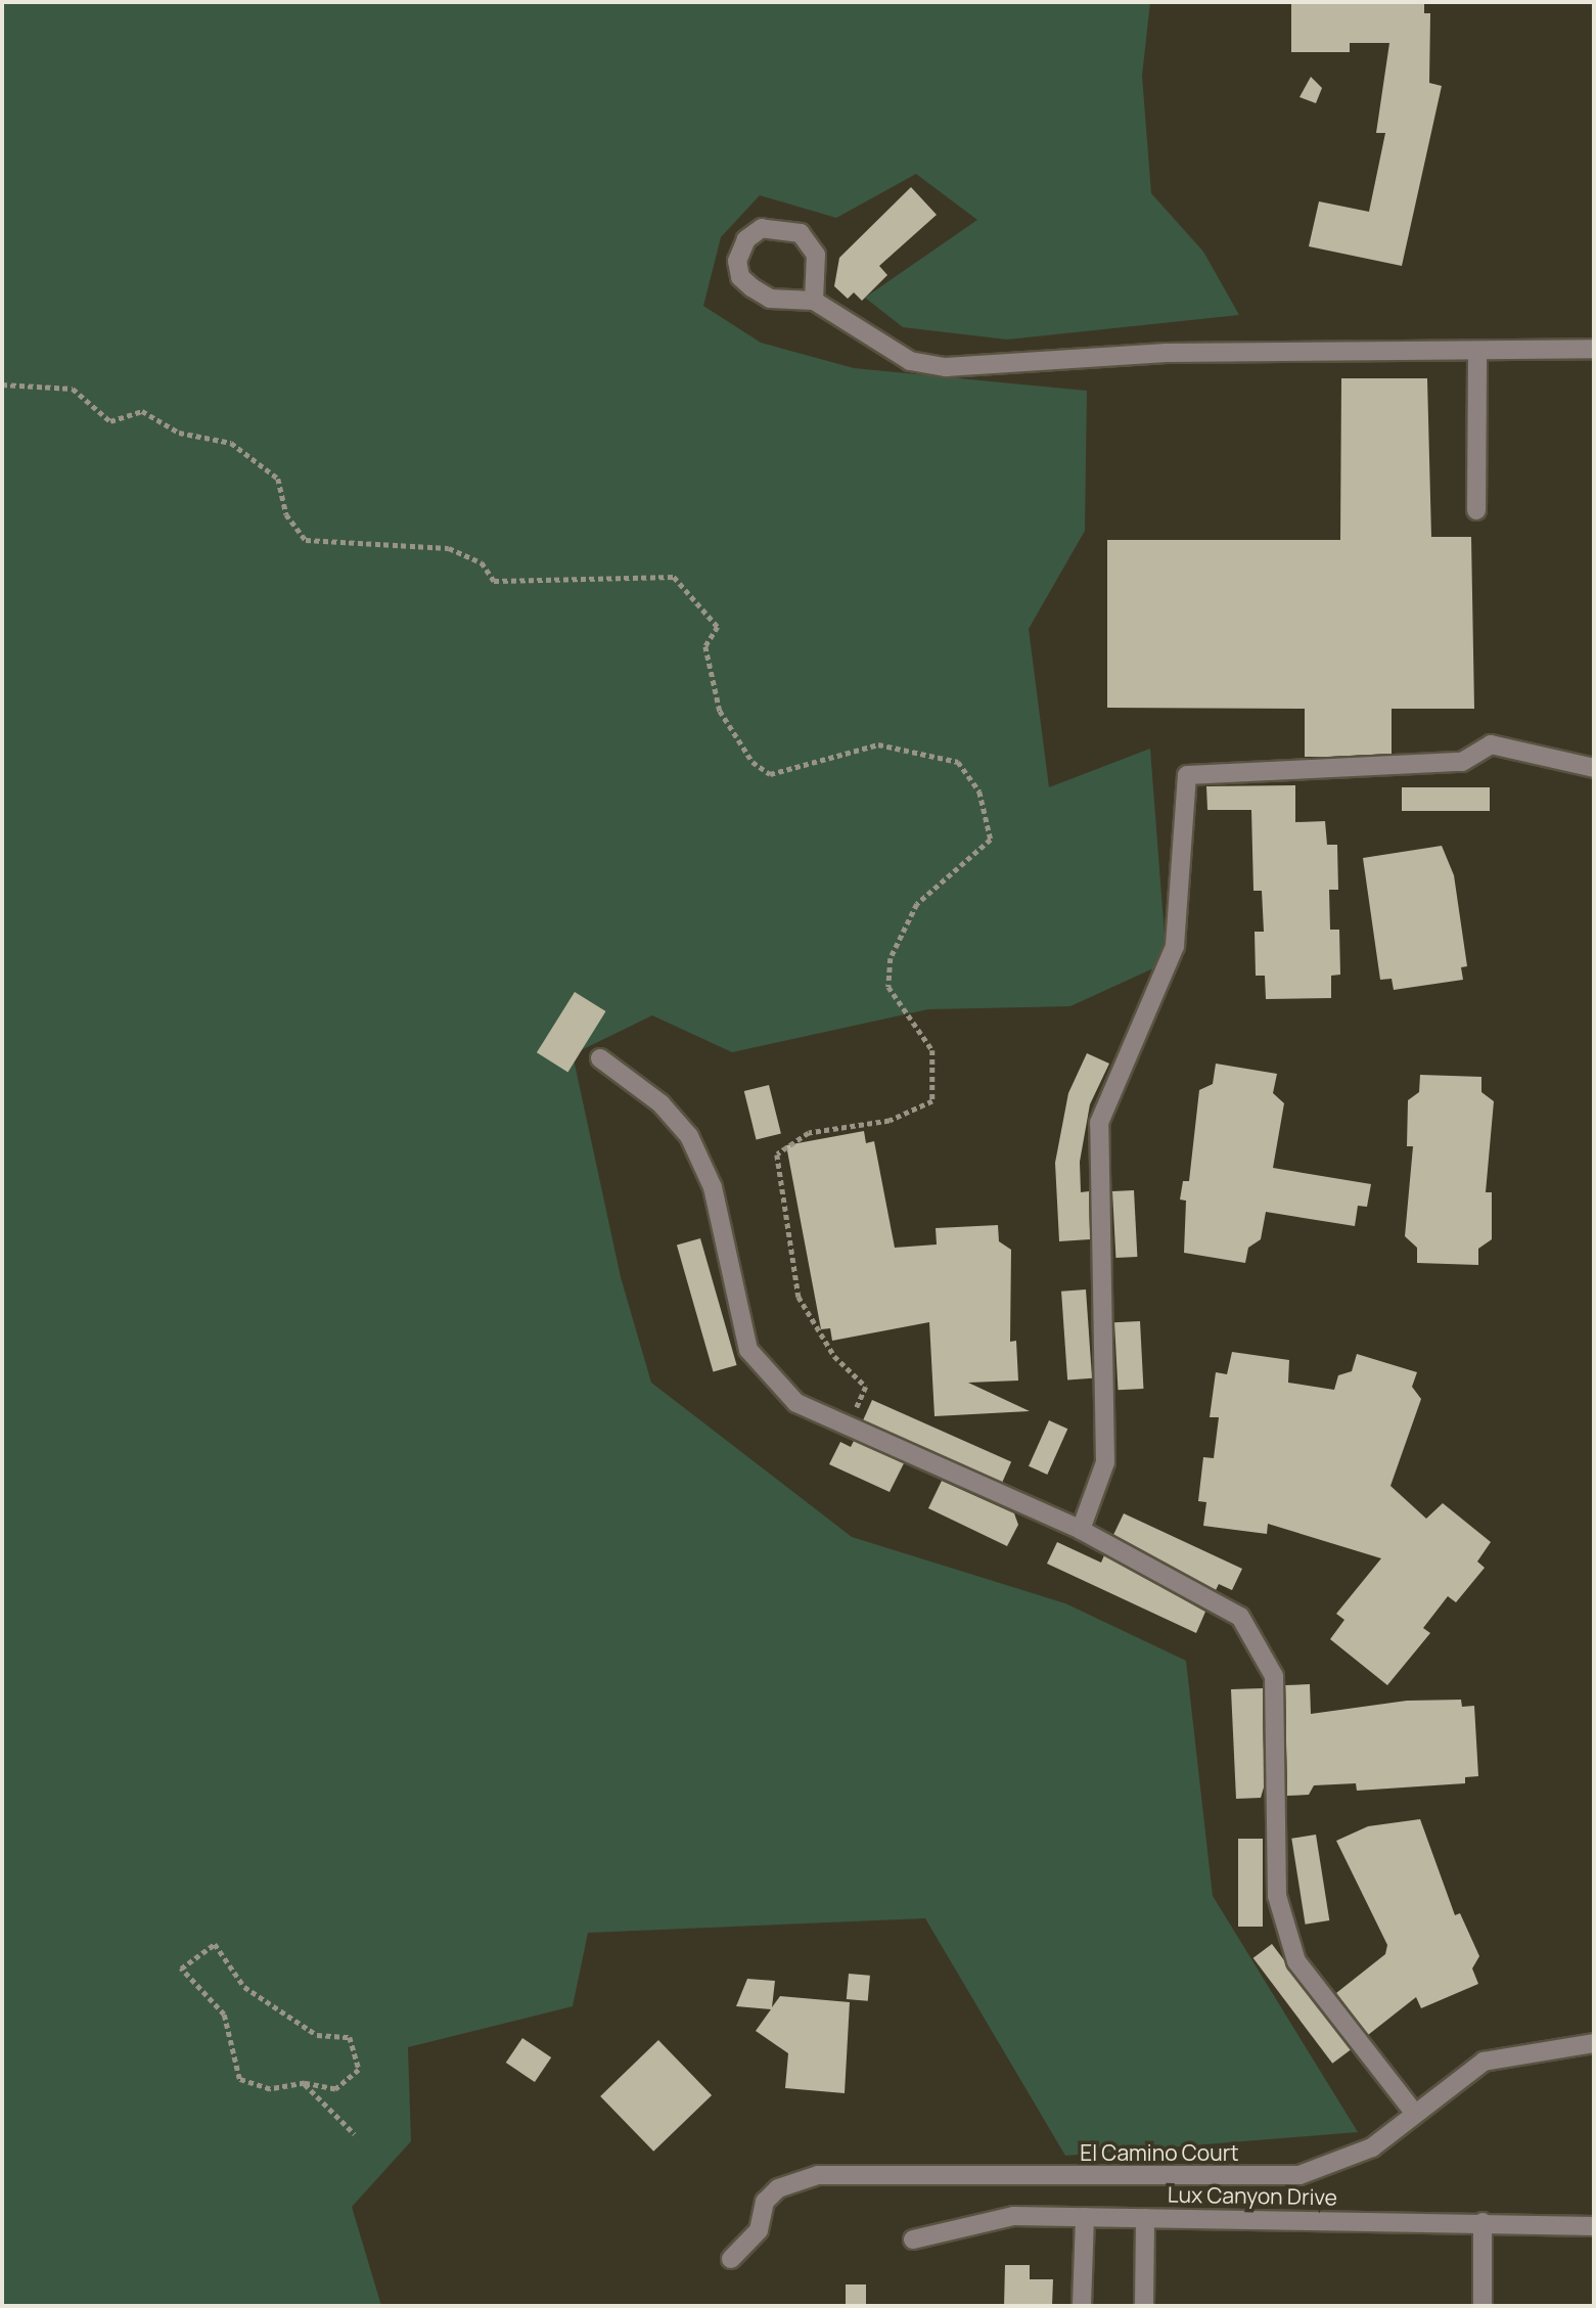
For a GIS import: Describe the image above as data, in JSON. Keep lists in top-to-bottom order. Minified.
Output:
{"streets":{"street":["El Camino Court","Lux Canyon Drive"]}}
